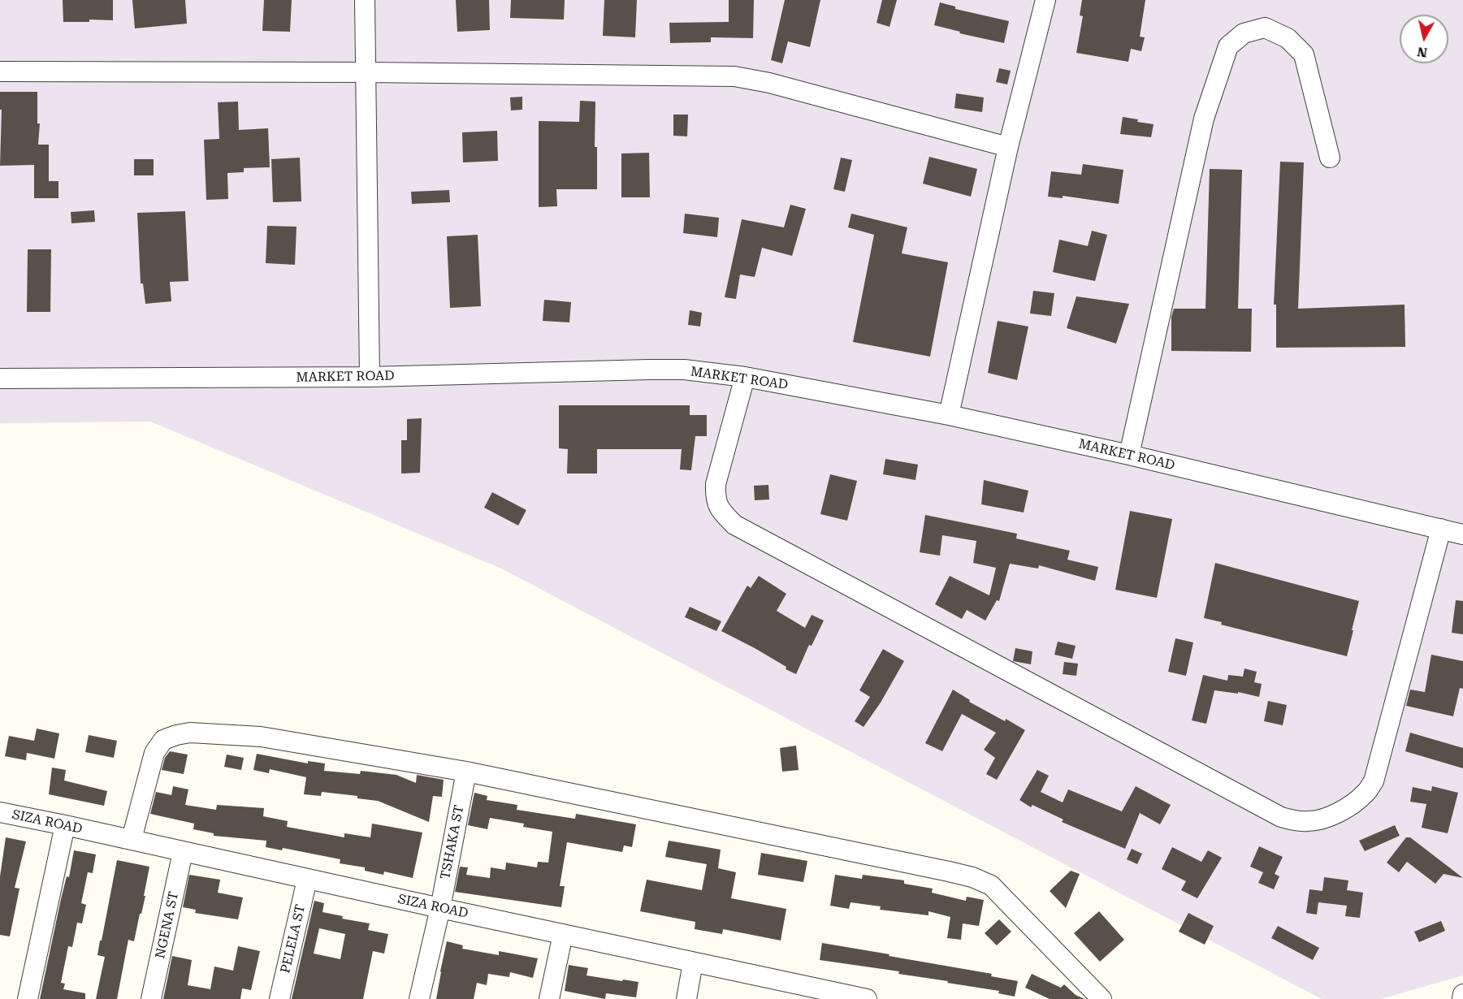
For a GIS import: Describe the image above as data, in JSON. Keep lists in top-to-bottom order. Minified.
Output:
{"streets":{"street":["MARKET ROAD","SIZA ROAD","TSHAKA ST","NGENA ST","PELELA ST"]},"crossings":[["SIZA ROAD","TSHAKA ST"],["SIZA ROAD","NGENA ST"],["SIZA ROAD","PELELA ST"]],"north":"bottom"}
